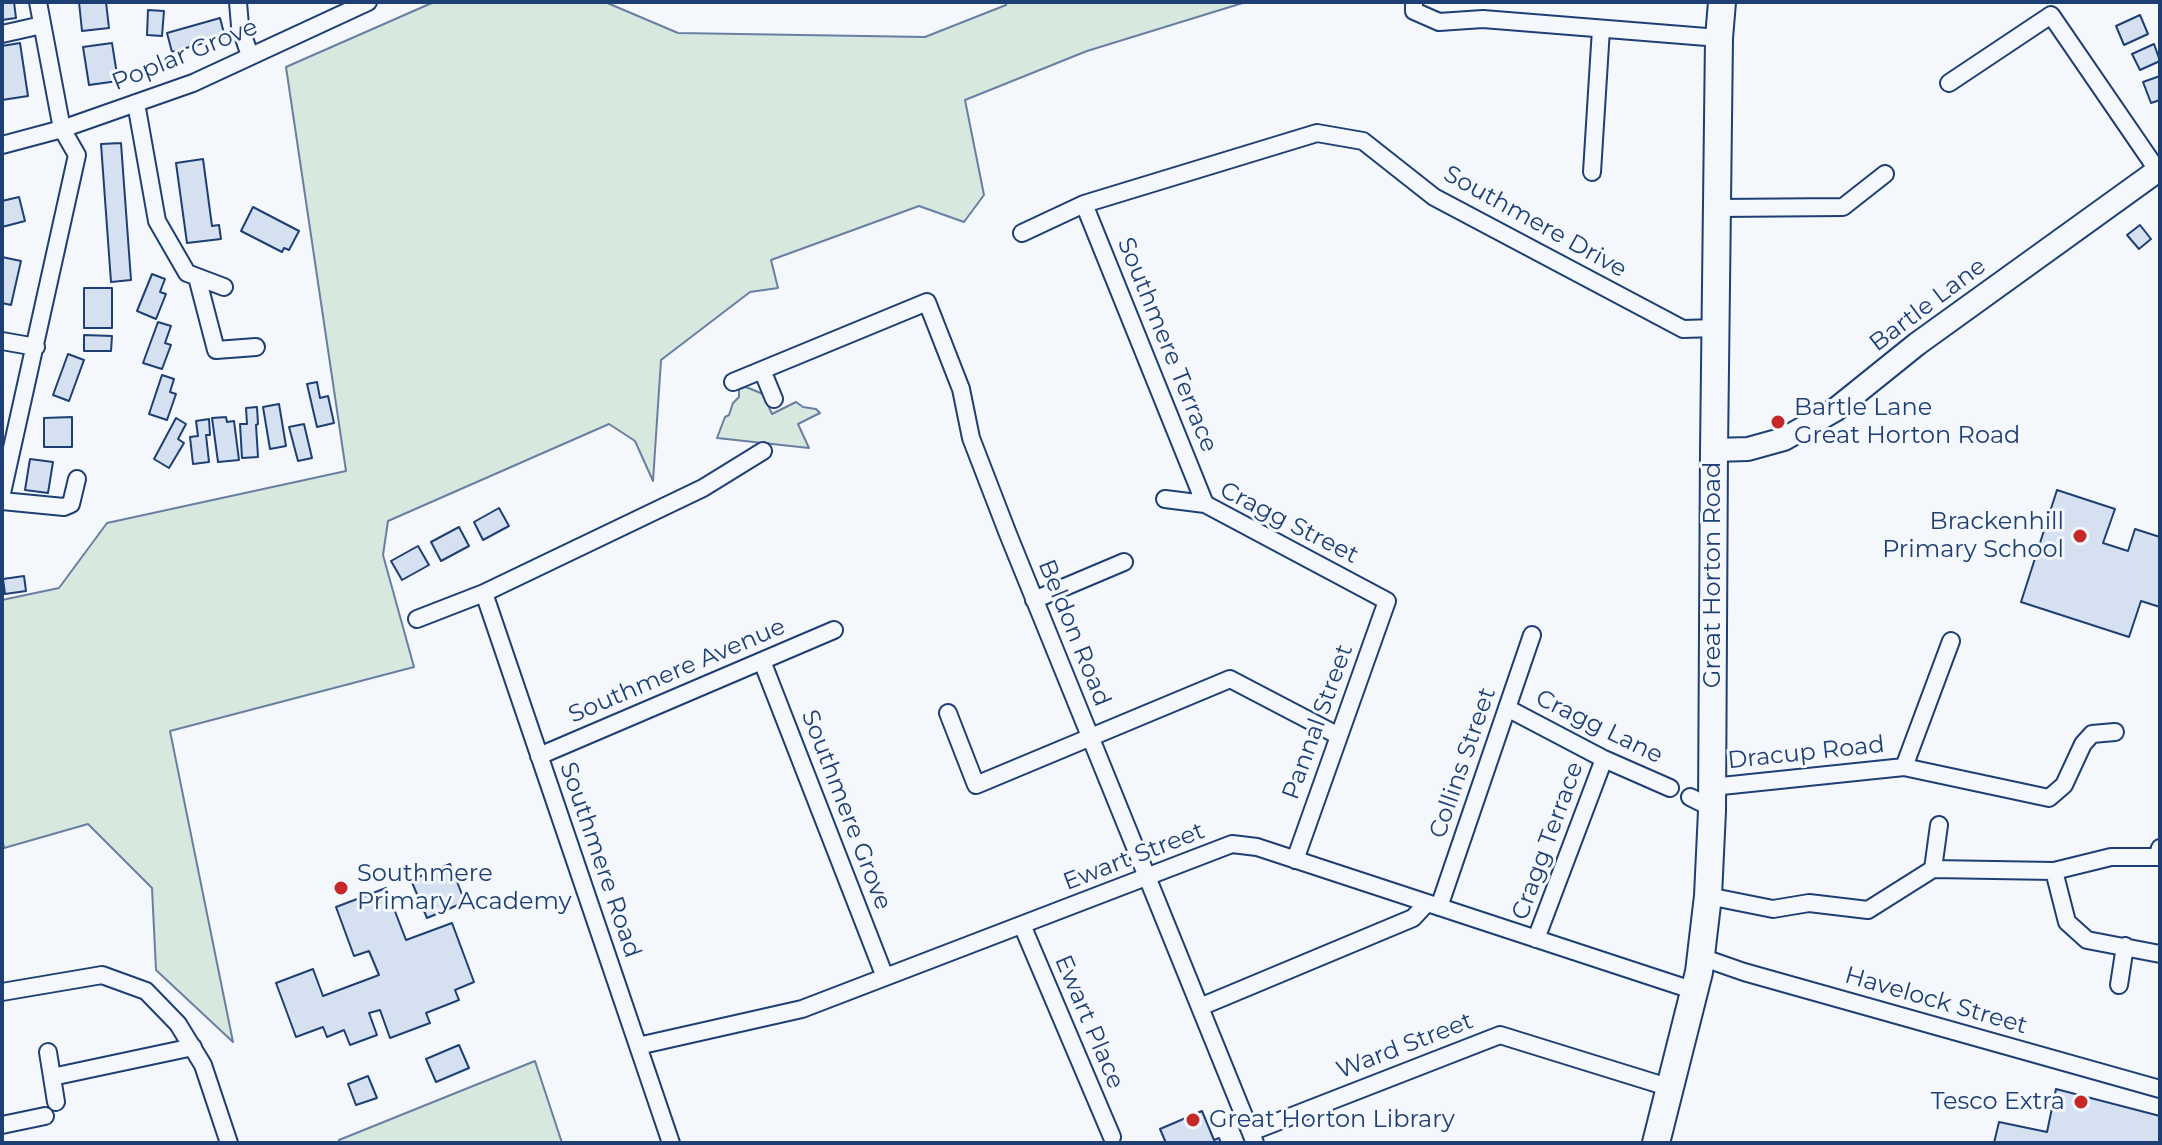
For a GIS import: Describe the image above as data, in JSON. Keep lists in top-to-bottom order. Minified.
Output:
{"streets":{"main road":["Great Horton Road"],"street":["Poplar Grove","Southmere Drive","Bartle Lane","Southmere Terrace","Cragg Street","Beldon Road","Southmere Avenue","Pannal Street","Cragg Lane","Dracup Road","Collins Street","Southmere Grove","Cragg Terrace","Ewart Street","Southmere Road","Havelock Street","Ewart Place","Ward Street"]},"crossings":[["Southmere Drive","Southmere Terrace"],["Southmere Drive","Great Horton Road"],["Bartle Lane","Great Horton Road"],["Southmere Terrace","Cragg Street"],["Cragg Street","Pannal Street"],["Great Horton Road","Dracup Road"],["Great Horton Road","Ewart Street"],["Great Horton Road","Havelock Street"],["Great Horton Road","Ward Street"],["Beldon Road","Ewart Street"],["Beldon Road","Ward Street"],["Southmere Avenue","Southmere Grove"],["Southmere Avenue","Southmere Road"],["Pannal Street","Ewart Street"],["Cragg Lane","Collins Street"],["Cragg Lane","Cragg Terrace"],["Collins Street","Ewart Street"],["Southmere Grove","Ewart Street"],["Cragg Terrace","Ewart Street"],["Ewart Street","Southmere Road"],["Ewart Street","Ewart Place"]],"places":["Bartle Lane Great Horton Road","Brackenhill Primary School","Southmere Primary Academy","Tesco Extra","Great Horton Library"]}
